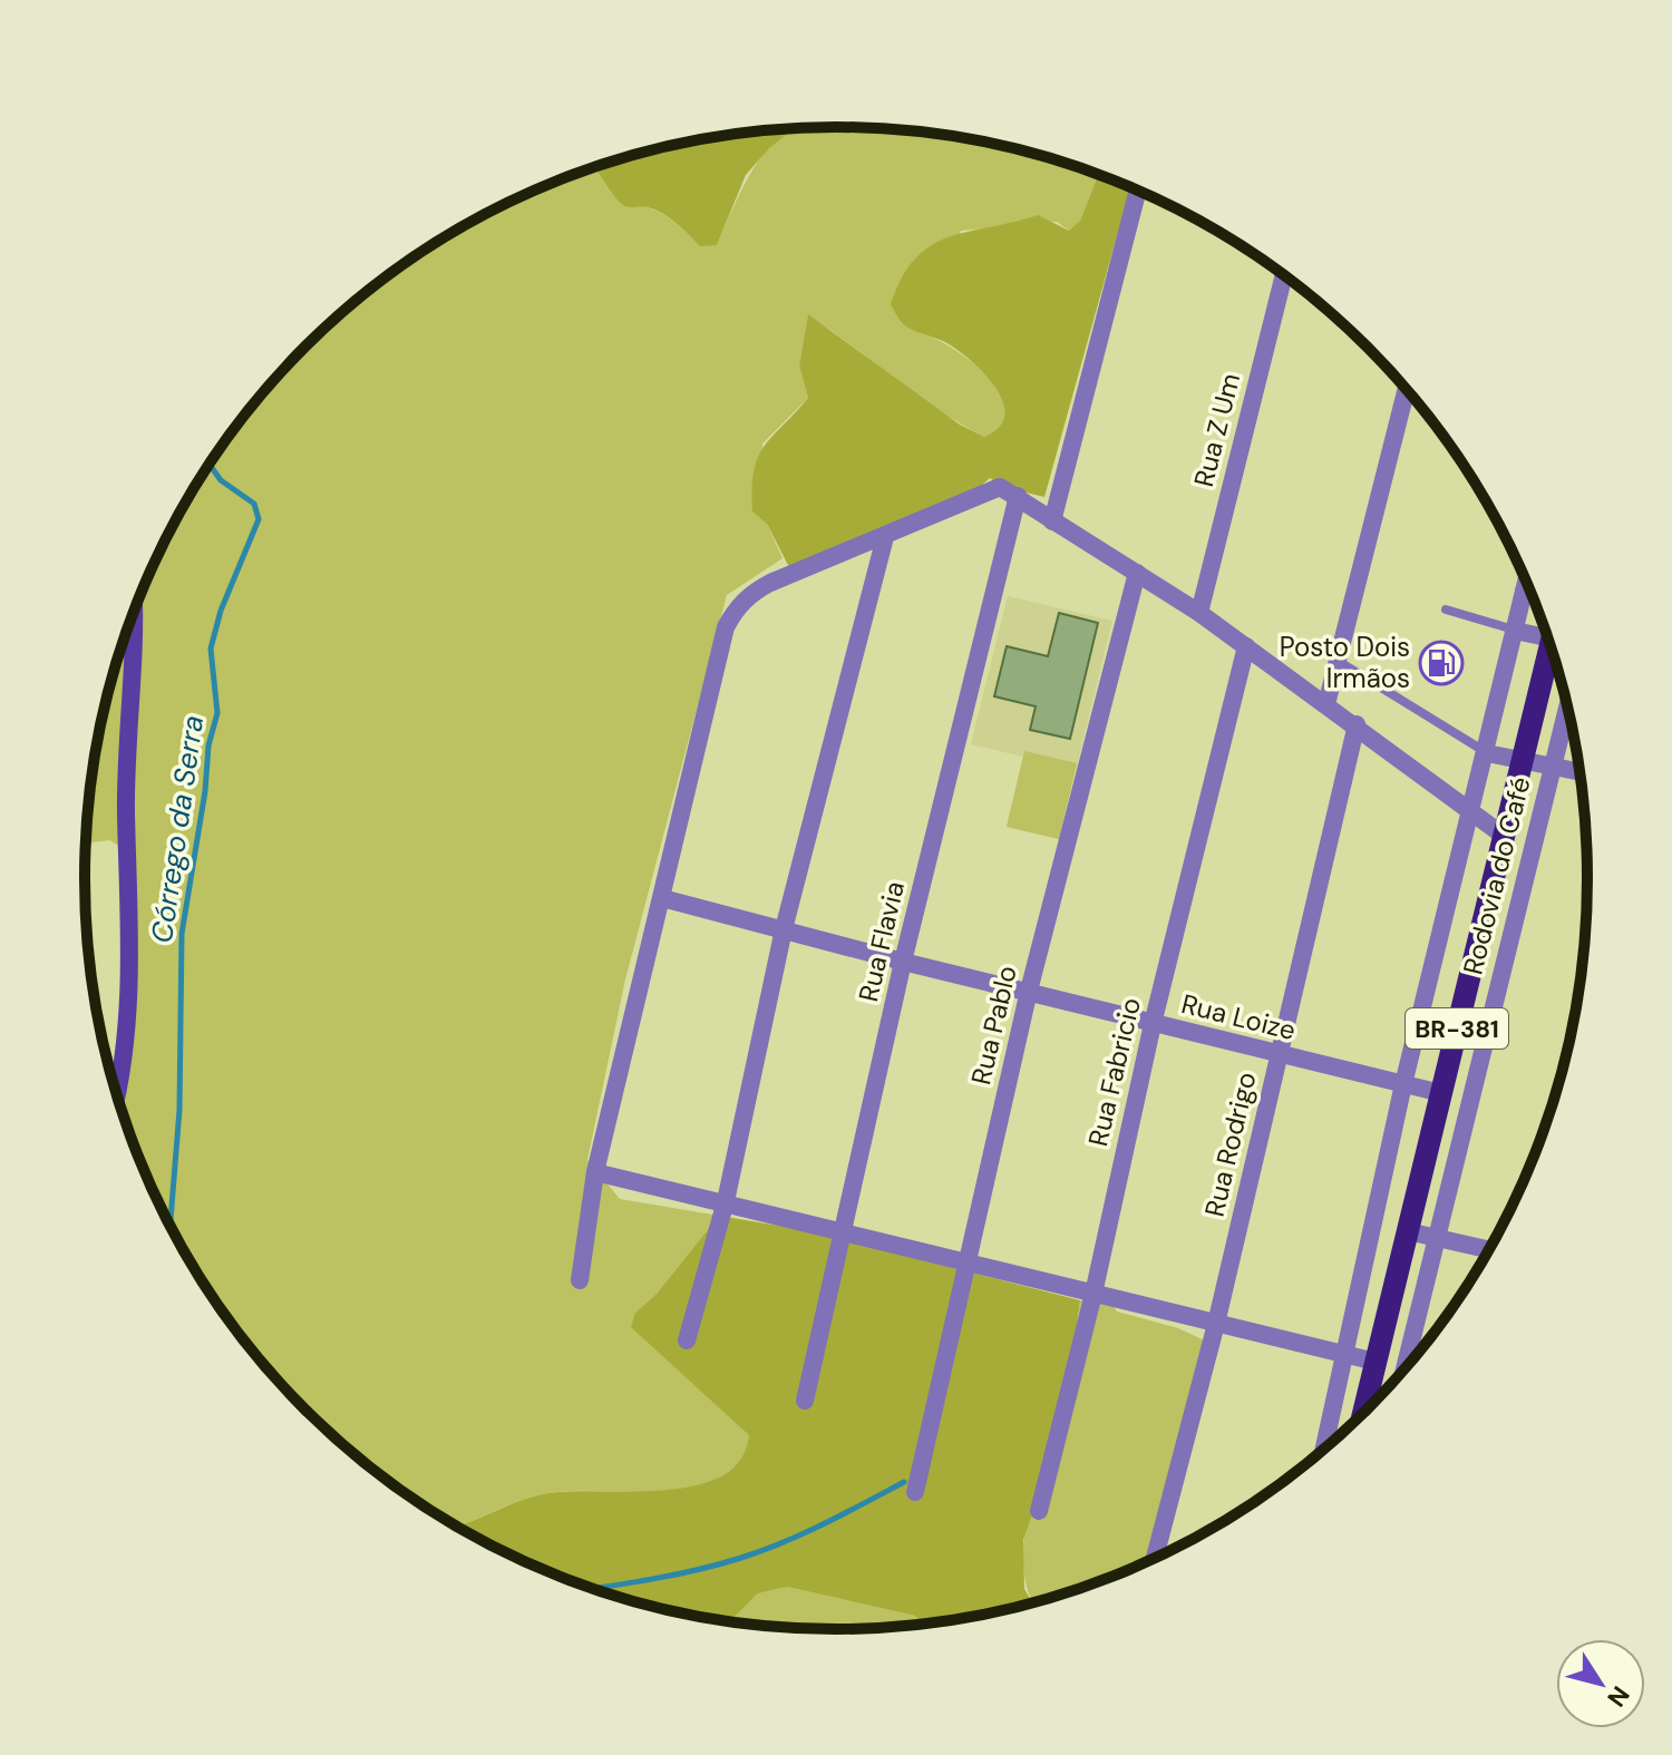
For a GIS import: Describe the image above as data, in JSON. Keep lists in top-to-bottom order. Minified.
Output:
{"streets":{"main road":["BR-381"],"street":["Rua Z Um","Rodovia do Café","Rua Flavia","Rua Loize","Rua Pablo","Rua Fabricio","Rua Rodrigo"]},"crossings":[["Rua Flavia","Rua Loize"],["Rua Loize","Rua Pablo"],["Rua Loize","BR-381"],["Rua Loize","Rua Fabricio"],["Rua Loize","Rua Rodrigo"]],"water":["Córrego da Serra"],"places":{"fuel station":["Posto Dois Irmãos"]},"north":"bottom right"}
